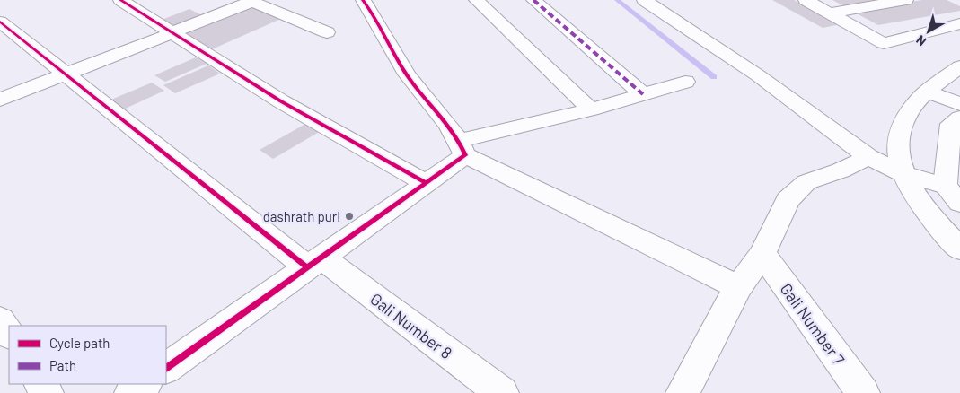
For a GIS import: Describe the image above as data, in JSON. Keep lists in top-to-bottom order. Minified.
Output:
{"streets":{"street":["Gali Number 7","Gali Number 8"]},"places":["dashrath puri"],"legend":["Cycle path","Path"],"north":"bottom left"}
